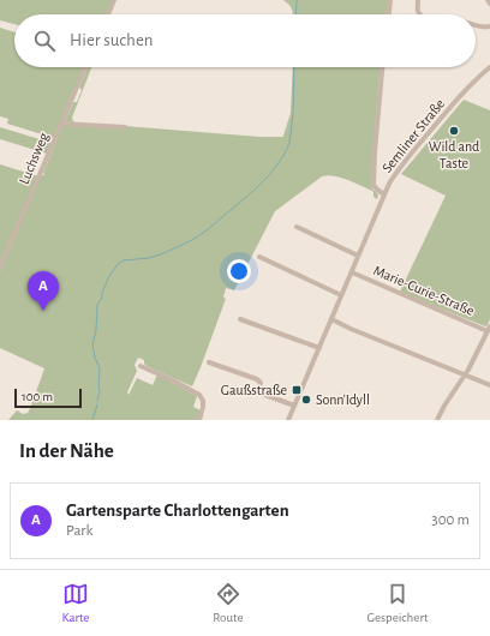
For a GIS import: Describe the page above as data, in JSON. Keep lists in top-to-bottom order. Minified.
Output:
{"streets":{"street":["Semliner Straße","Luchsweg","Marie-Curie-Straße"]},"crossings":[["Semliner Straße","Marie-Curie-Straße"]],"places":{"other":["Wild and Taste","Sonn'Idyll"],"transit":["Gaußstraße"]},"scale_bar":"100 m","page":{"search":"Hier suchen","pins":"A","scale":"100 m","heading":"In der Nähe","list":[{"mark":"A","name":"Gartensparte Charlottengarten","note":"Park","value":"300 m"}],"nav":["Karte","Route","Gespeichert"]}}
